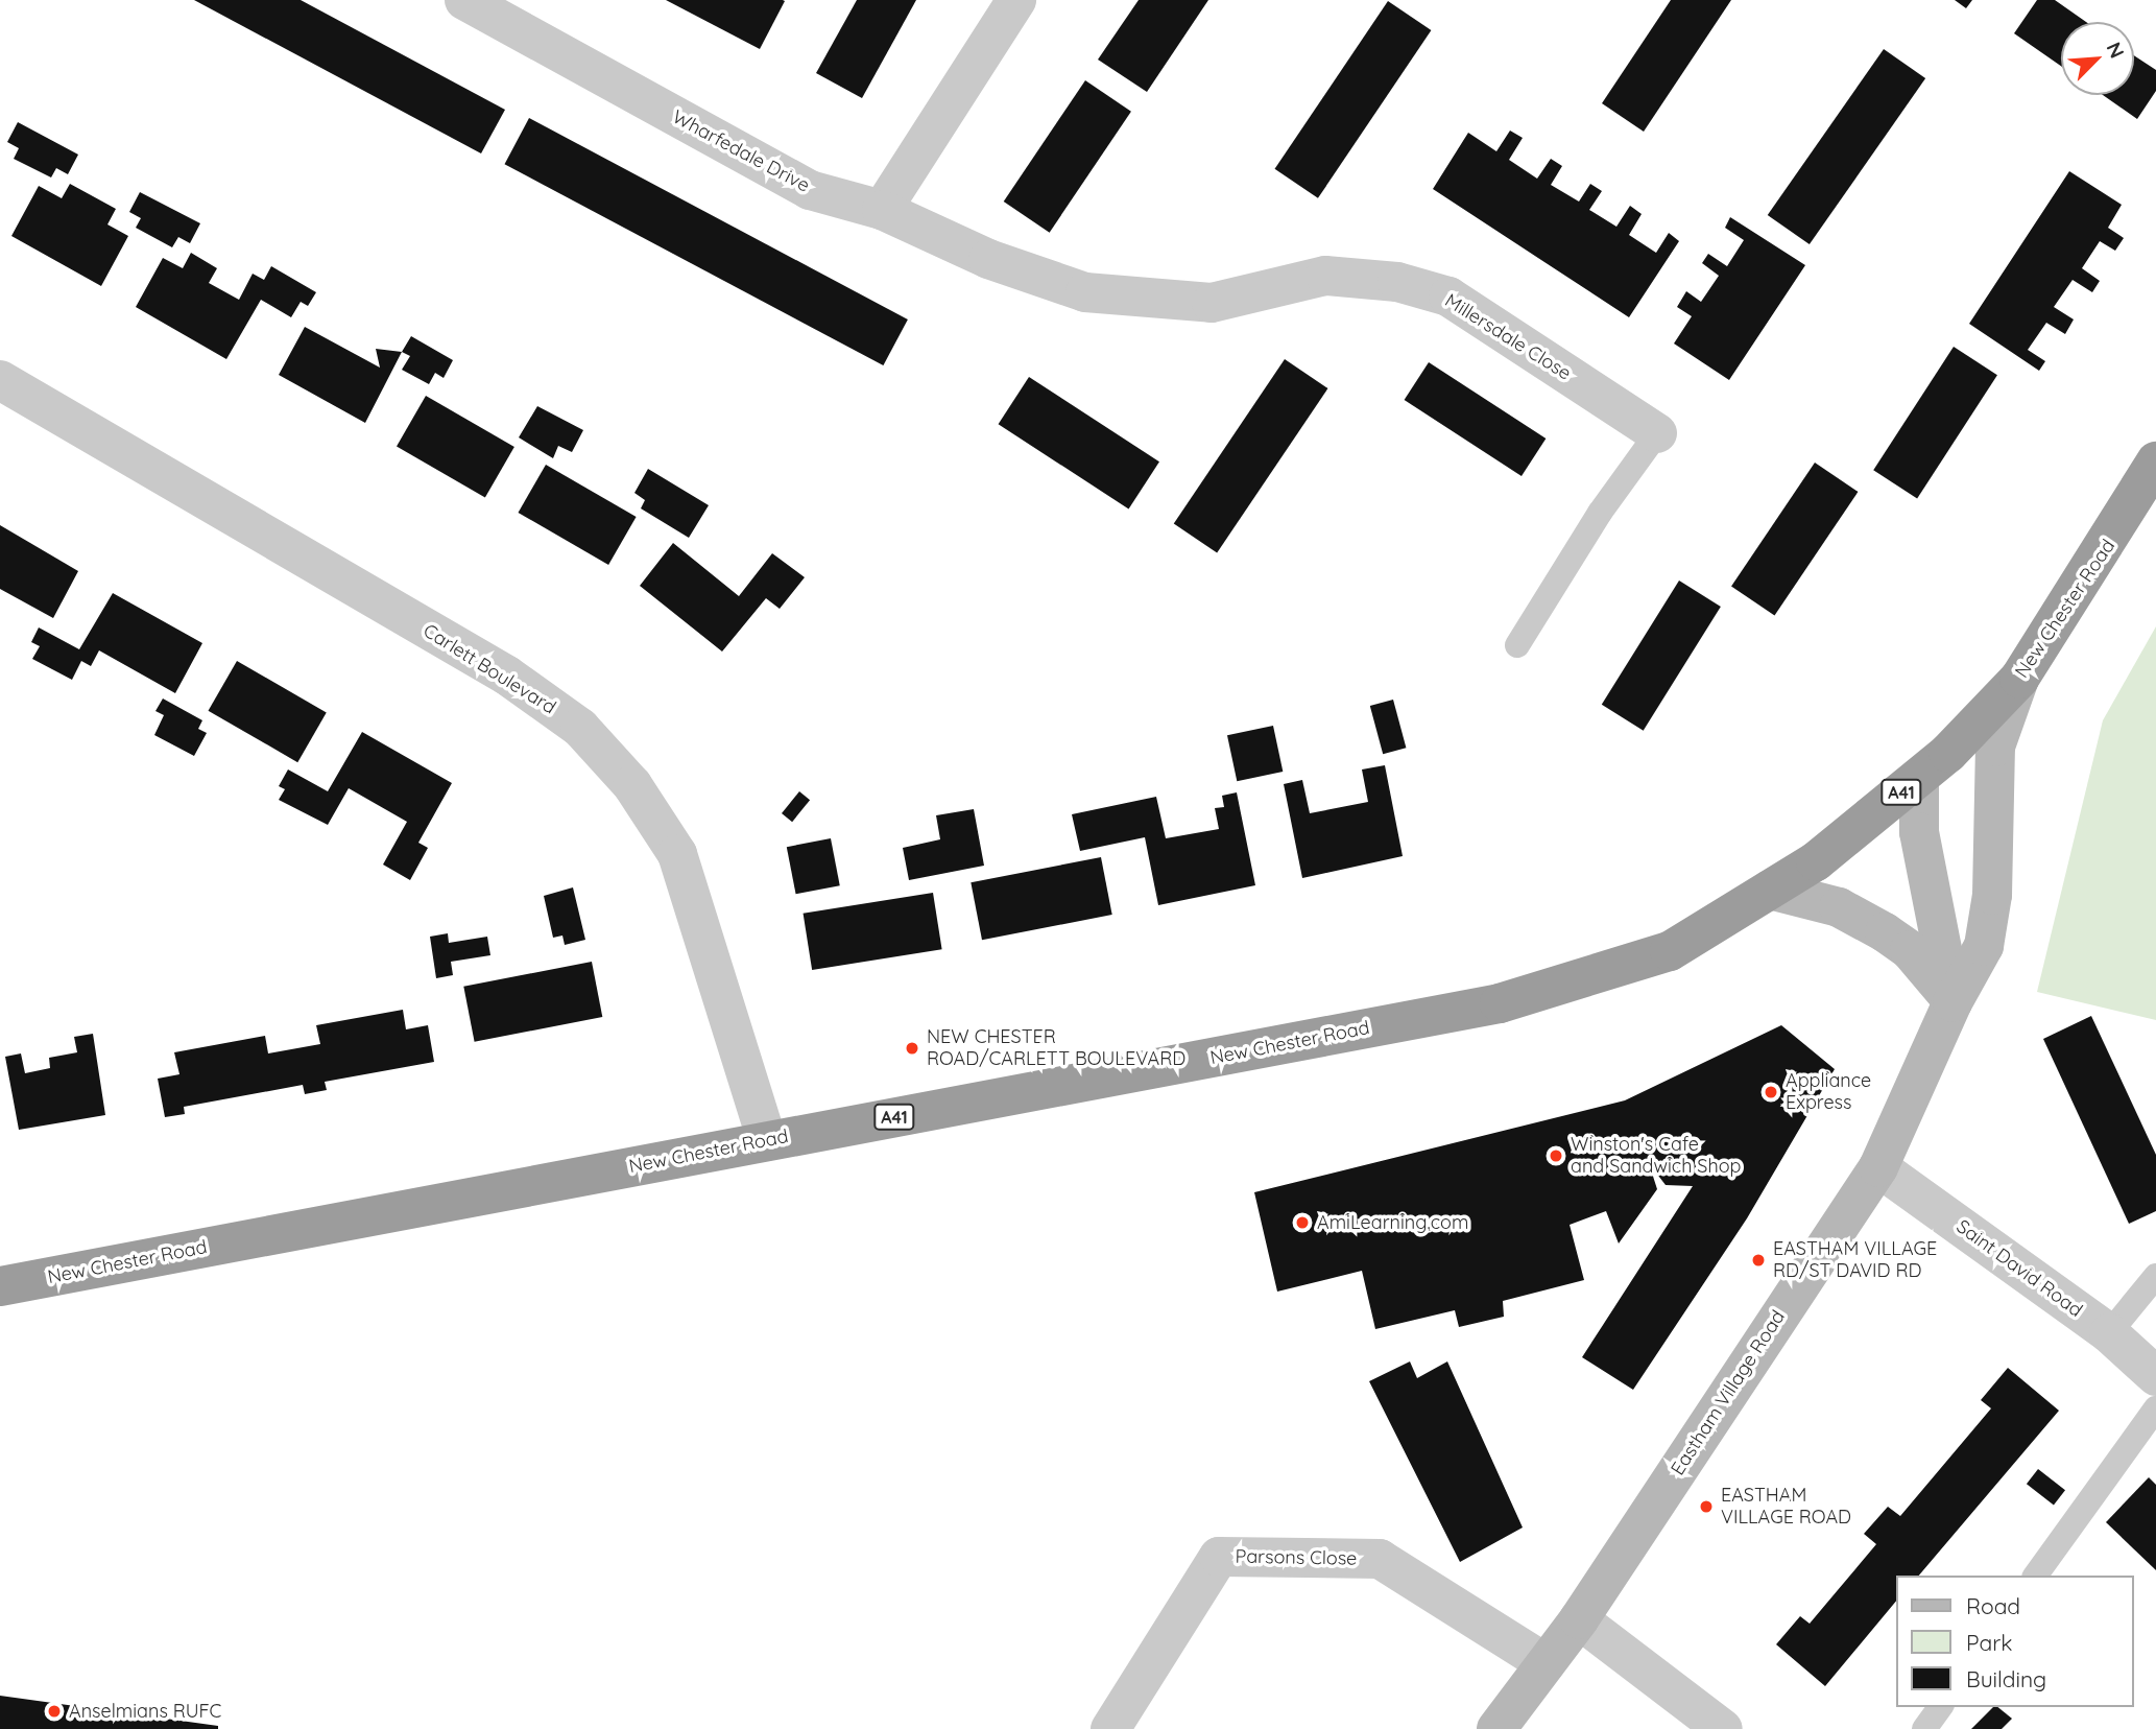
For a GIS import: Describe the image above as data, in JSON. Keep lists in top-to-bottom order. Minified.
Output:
{"streets":{"highway":["New Chester Road","A41"],"main road":["Eastham Village Road"],"street":["Wharfedale Drive","Millersdale Close","Carlett Boulevard","Saint David Road","Parsons Close"]},"crossings":[["Wharfedale Drive","Millersdale Close"],["New Chester Road","Carlett Boulevard"],["New Chester Road","Eastham Village Road"],["Saint David Road","Eastham Village Road"],["Eastham Village Road","Parsons Close"]],"places":["NEW CHESTER ROAD/CARLETT BOULEVARD","Appliance Express","Winston's Cafe and Sandwich Shop","AmiLearning.com","EASTHAM VILLAGE RD/ST DAVID RD","EASTHAM VILLAGE ROAD","Anselmians RUFC"],"legend":["Road","Park","Building"],"north":"top right"}
